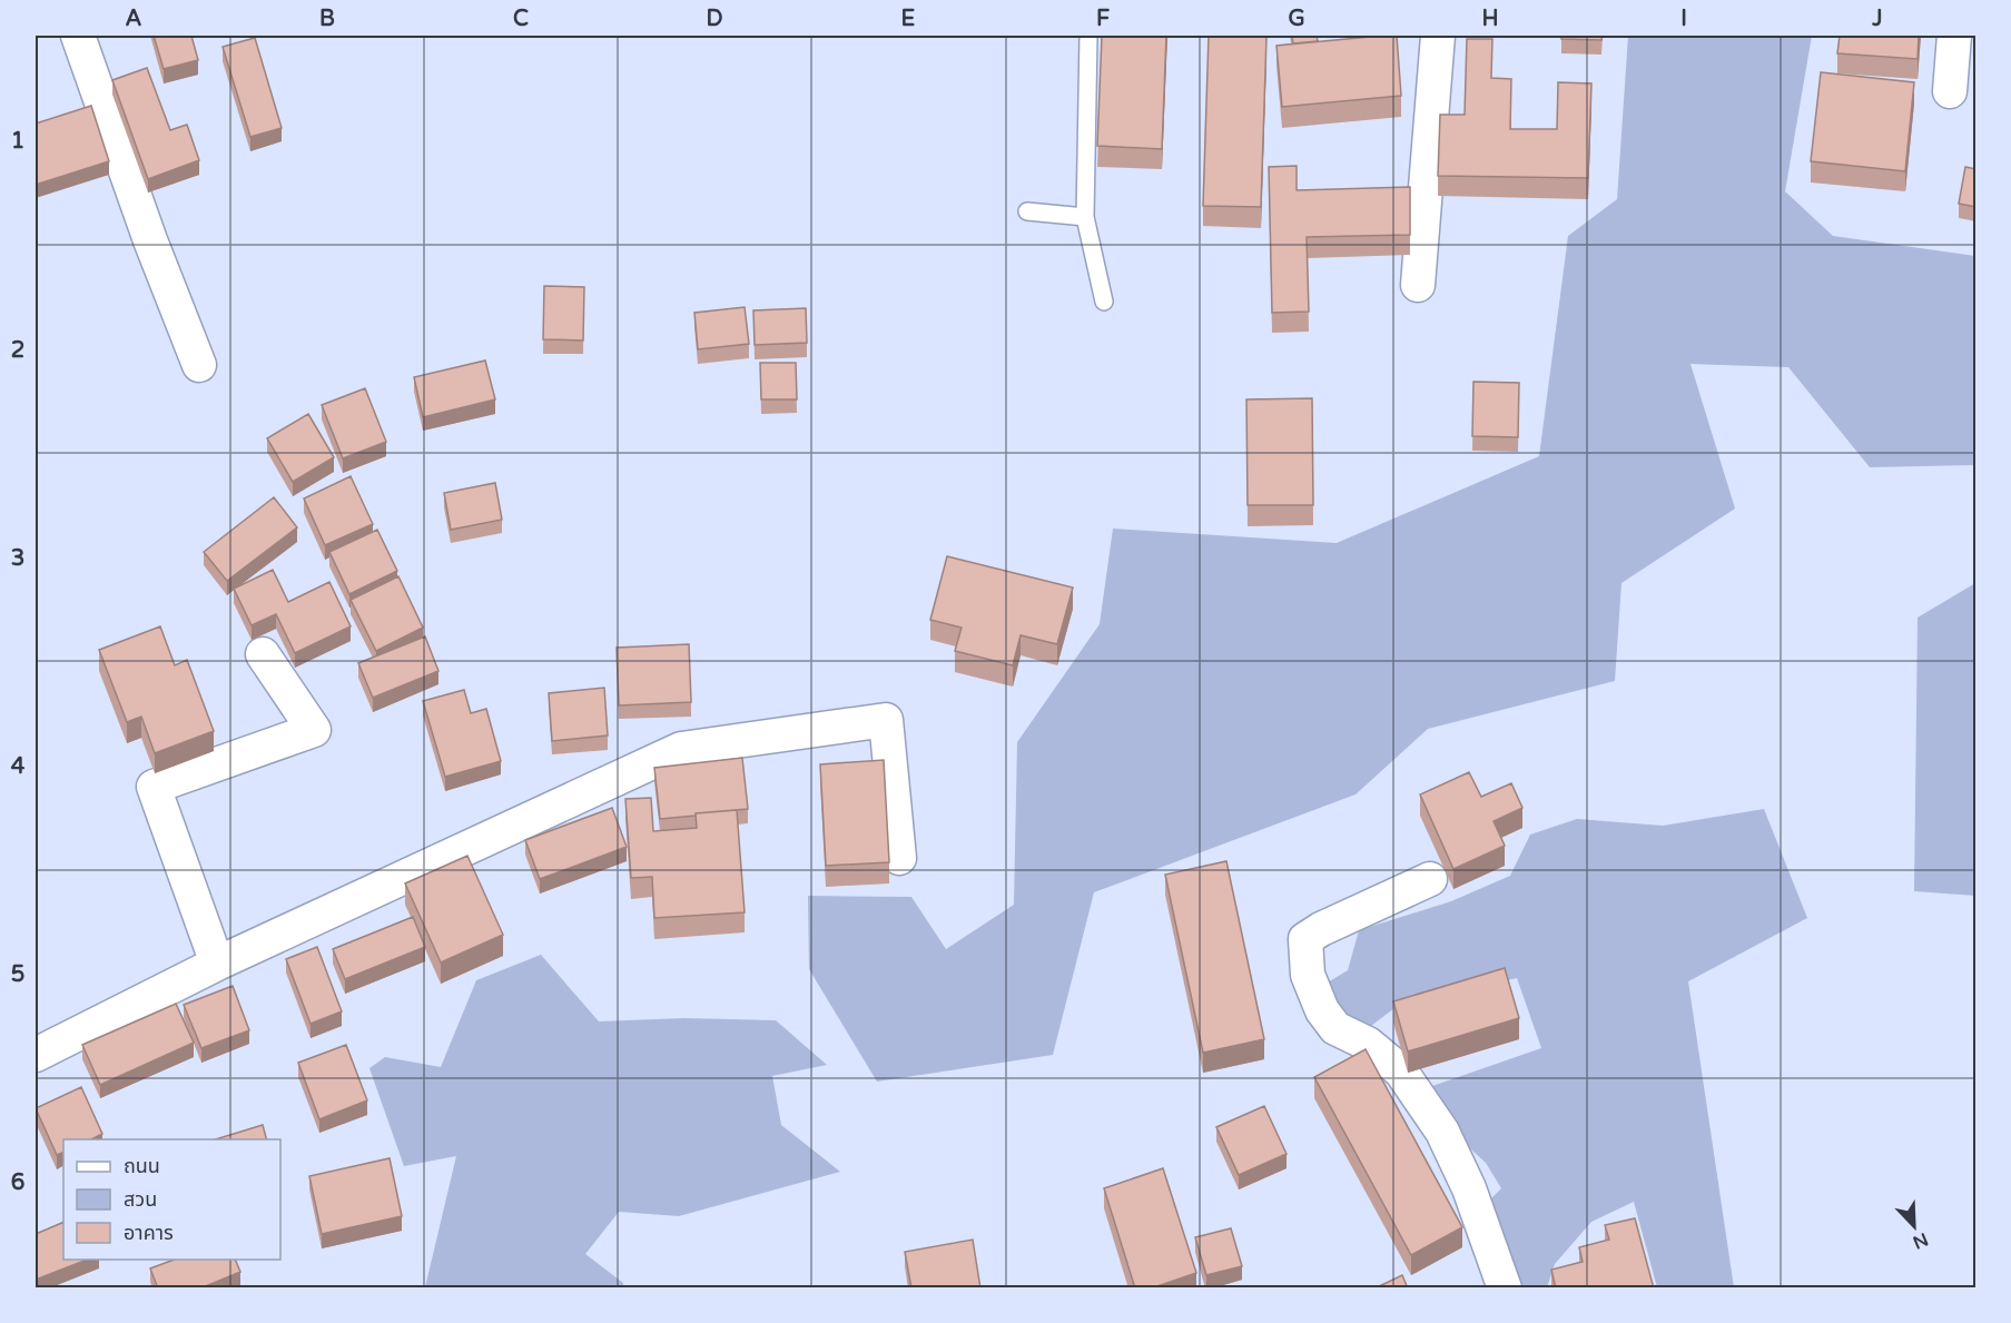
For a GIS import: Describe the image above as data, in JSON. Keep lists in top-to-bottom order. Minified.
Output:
{"legend":["ถนน","สวน","อาคาร"],"north":"bottom right","grid":{"columns":["A","B","C","D","E","F","G","H","I","J"],"rows":["1","2","3","4","5","6"]}}
